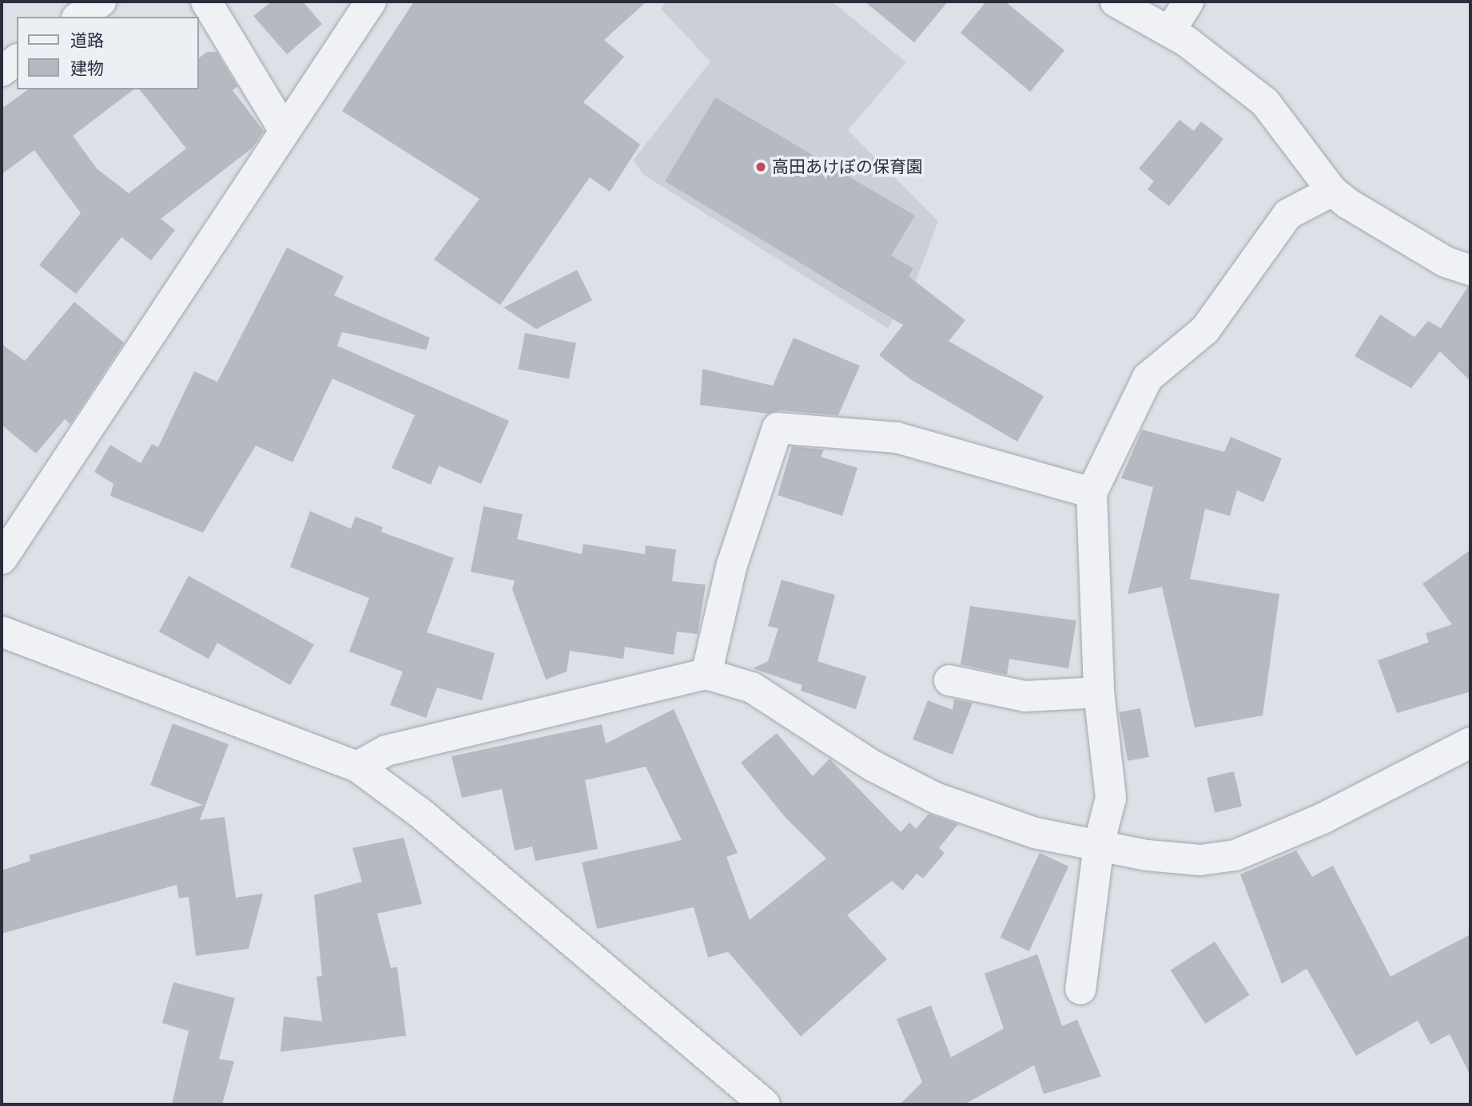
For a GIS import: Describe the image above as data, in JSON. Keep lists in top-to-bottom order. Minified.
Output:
{"places":["高田あけぼの保育園"],"legend":["道路","建物"]}
